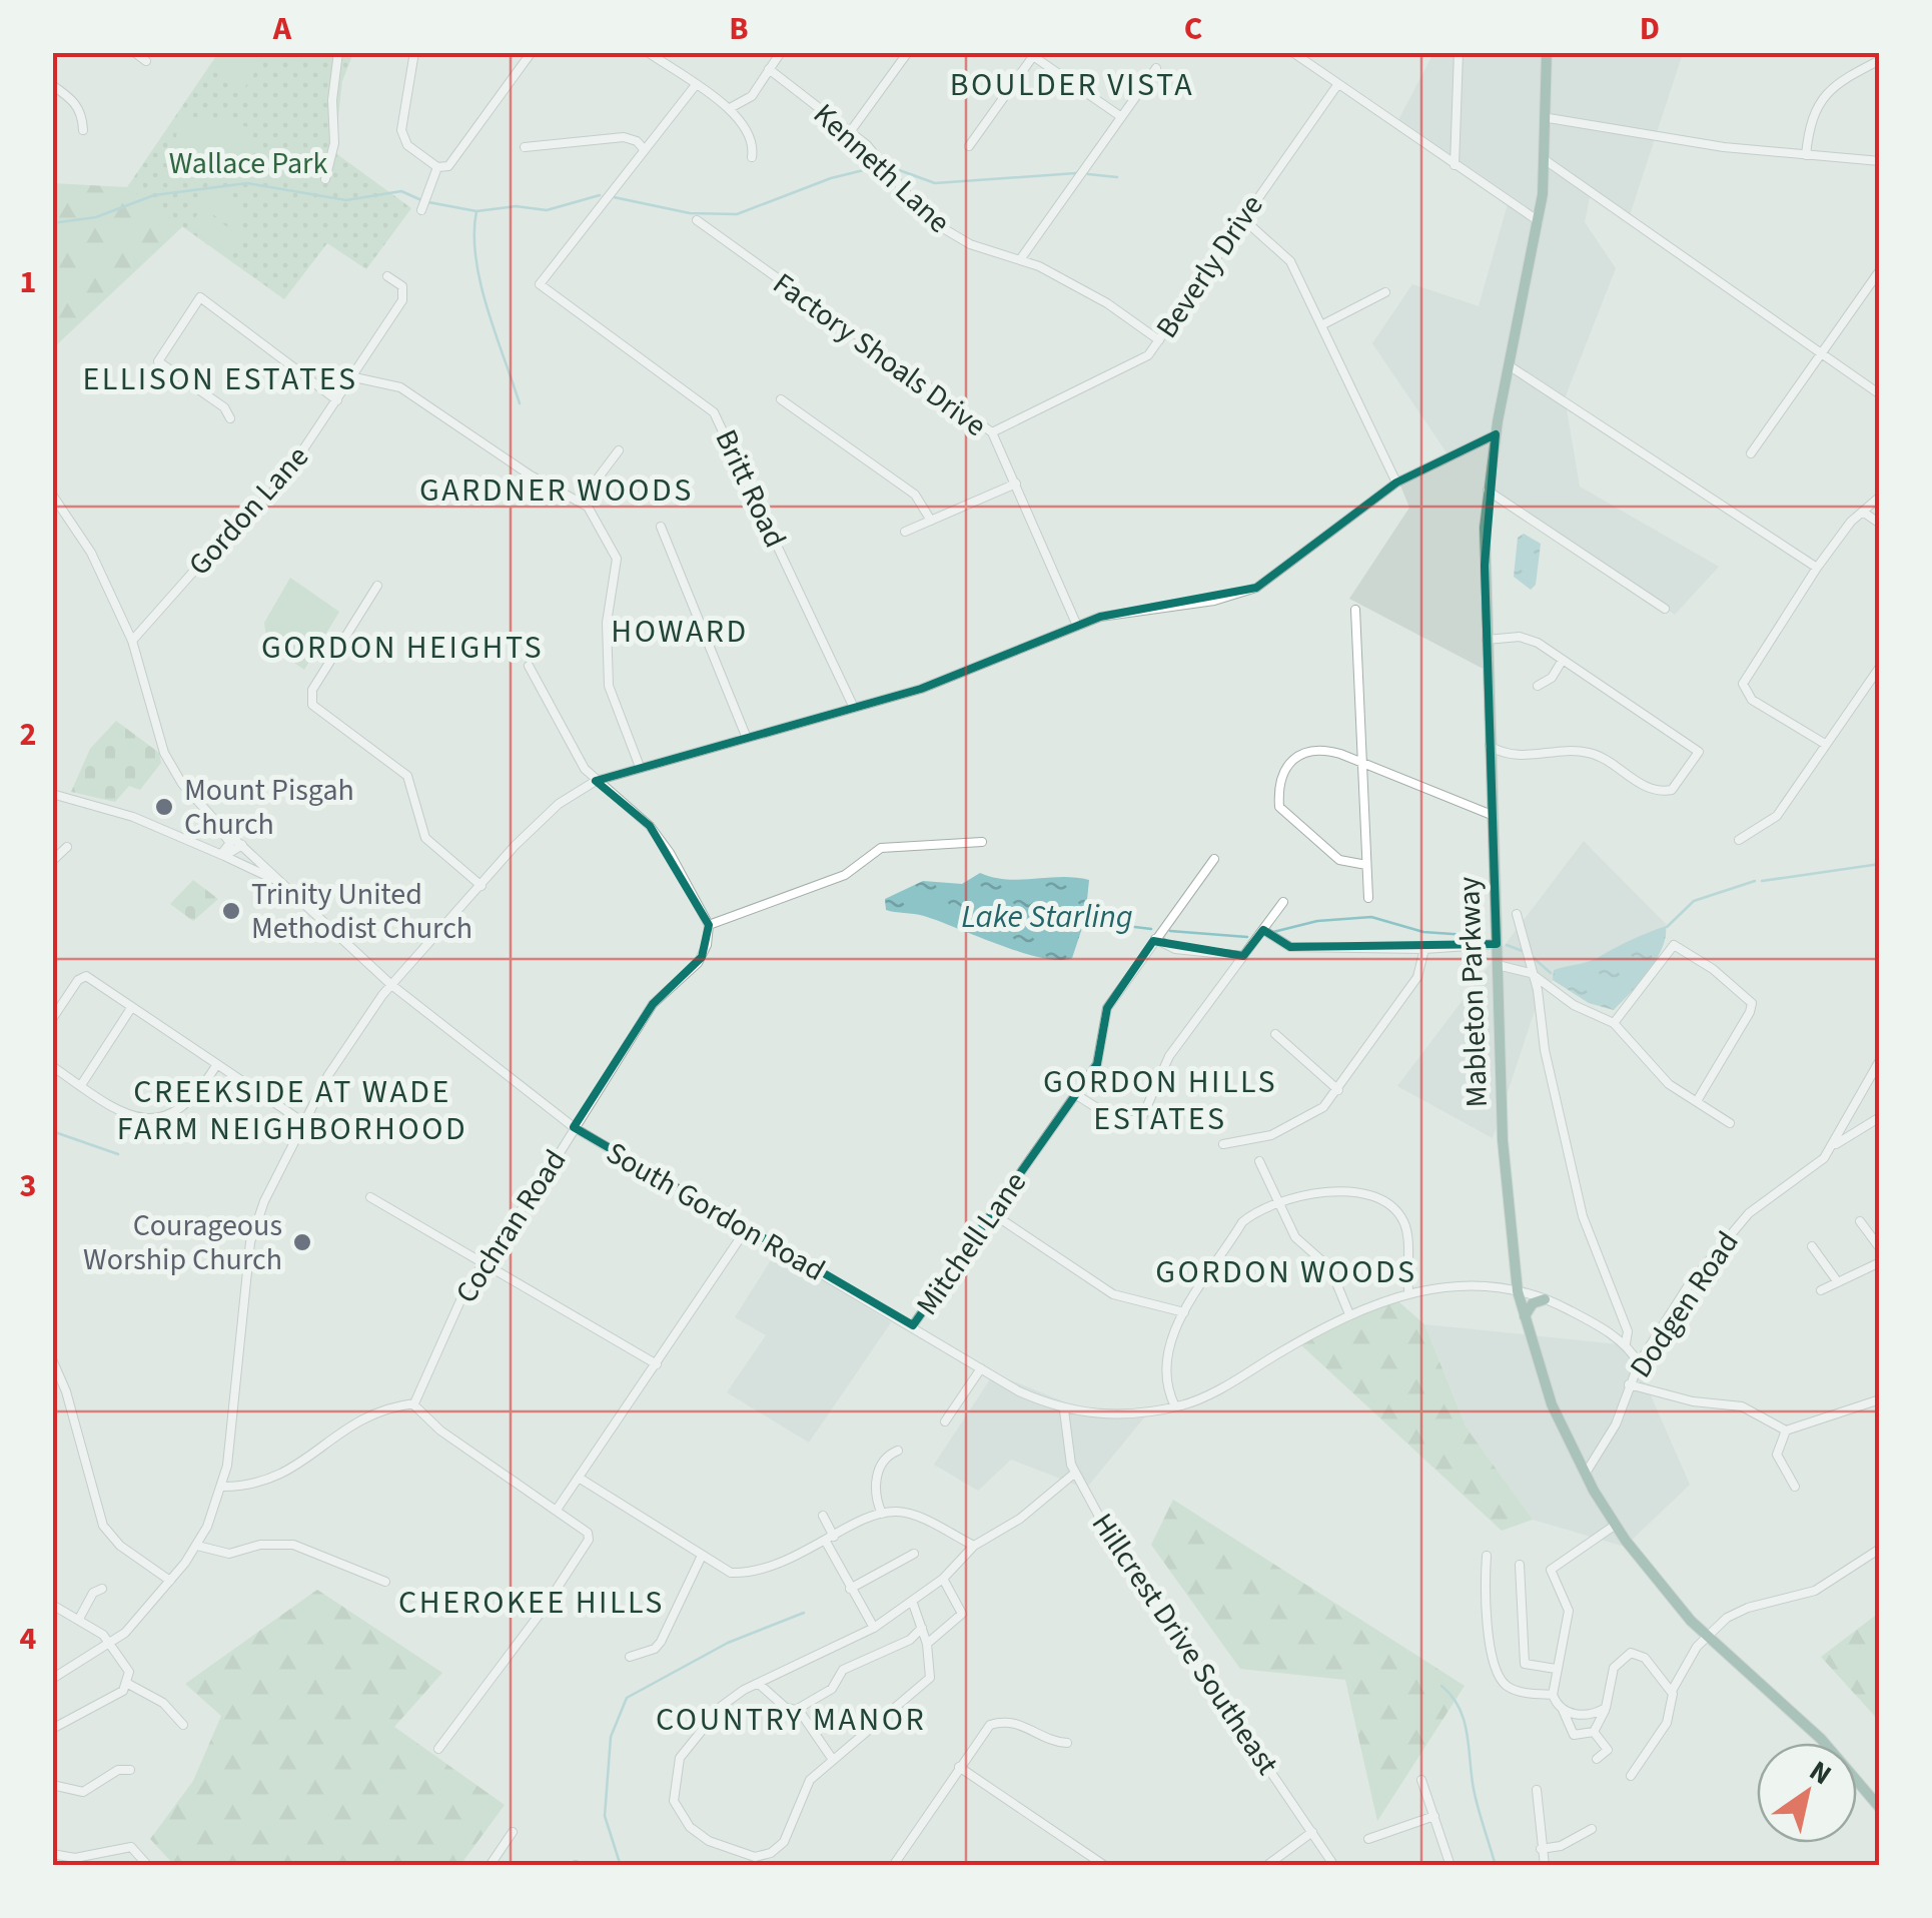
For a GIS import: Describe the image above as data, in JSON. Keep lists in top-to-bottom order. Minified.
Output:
{"streets":{"main road":["Mableton Parkway"],"street":["Kenneth Lane","Beverly Drive","Factory Shoals Drive","Britt Road","Gordon Lane","South Gordon Road","Cochran Road","Mitchell Lane","Dodgen Road","Hillcrest Drive Southeast"]},"crossings":[["Kenneth Lane","Beverly Drive"],["Beverly Drive","Factory Shoals Drive"],["Gordon Lane","South Gordon Road"],["Mableton Parkway","South Gordon Road"],["Mableton Parkway","Dodgen Road"],["South Gordon Road","Cochran Road"],["South Gordon Road","Mitchell Lane"],["South Gordon Road","Hillcrest Drive Southeast"]],"districts":["BOULDER VISTA","ELLISON ESTATES","GARDNER WOODS","HOWARD","GORDON HEIGHTS","GORDON HILLS ESTATES","CREEKSIDE AT WADE FARM NEIGHBORHOOD","GORDON WOODS","CHEROKEE HILLS","COUNTRY MANOR"],"water":["Lake Starling"],"parks":["Wallace Park"],"places":["Mount Pisgah Church","Trinity United Methodist Church","Courageous Worship Church"],"north":"top right","grid":{"columns":["A","B","C","D"],"rows":["1","2","3","4"]}}
